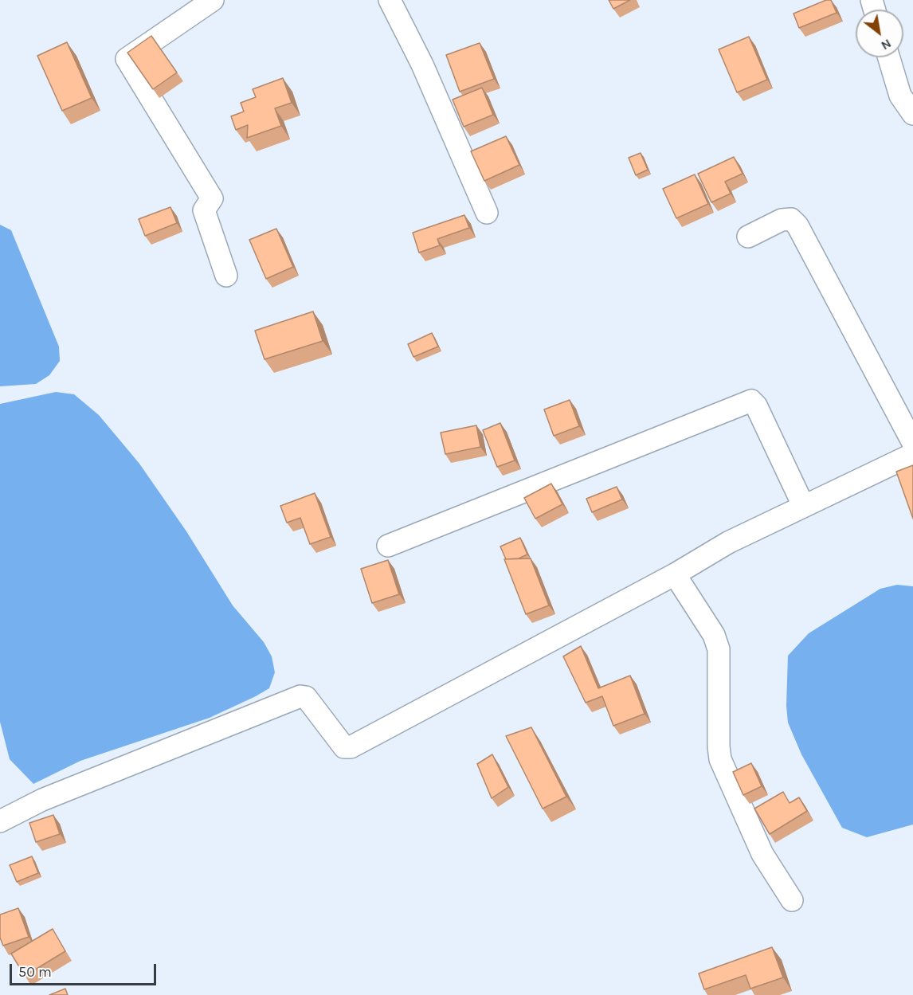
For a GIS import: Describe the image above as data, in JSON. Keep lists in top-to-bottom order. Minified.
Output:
{"scale_bar":"50 m","north":"bottom right"}
